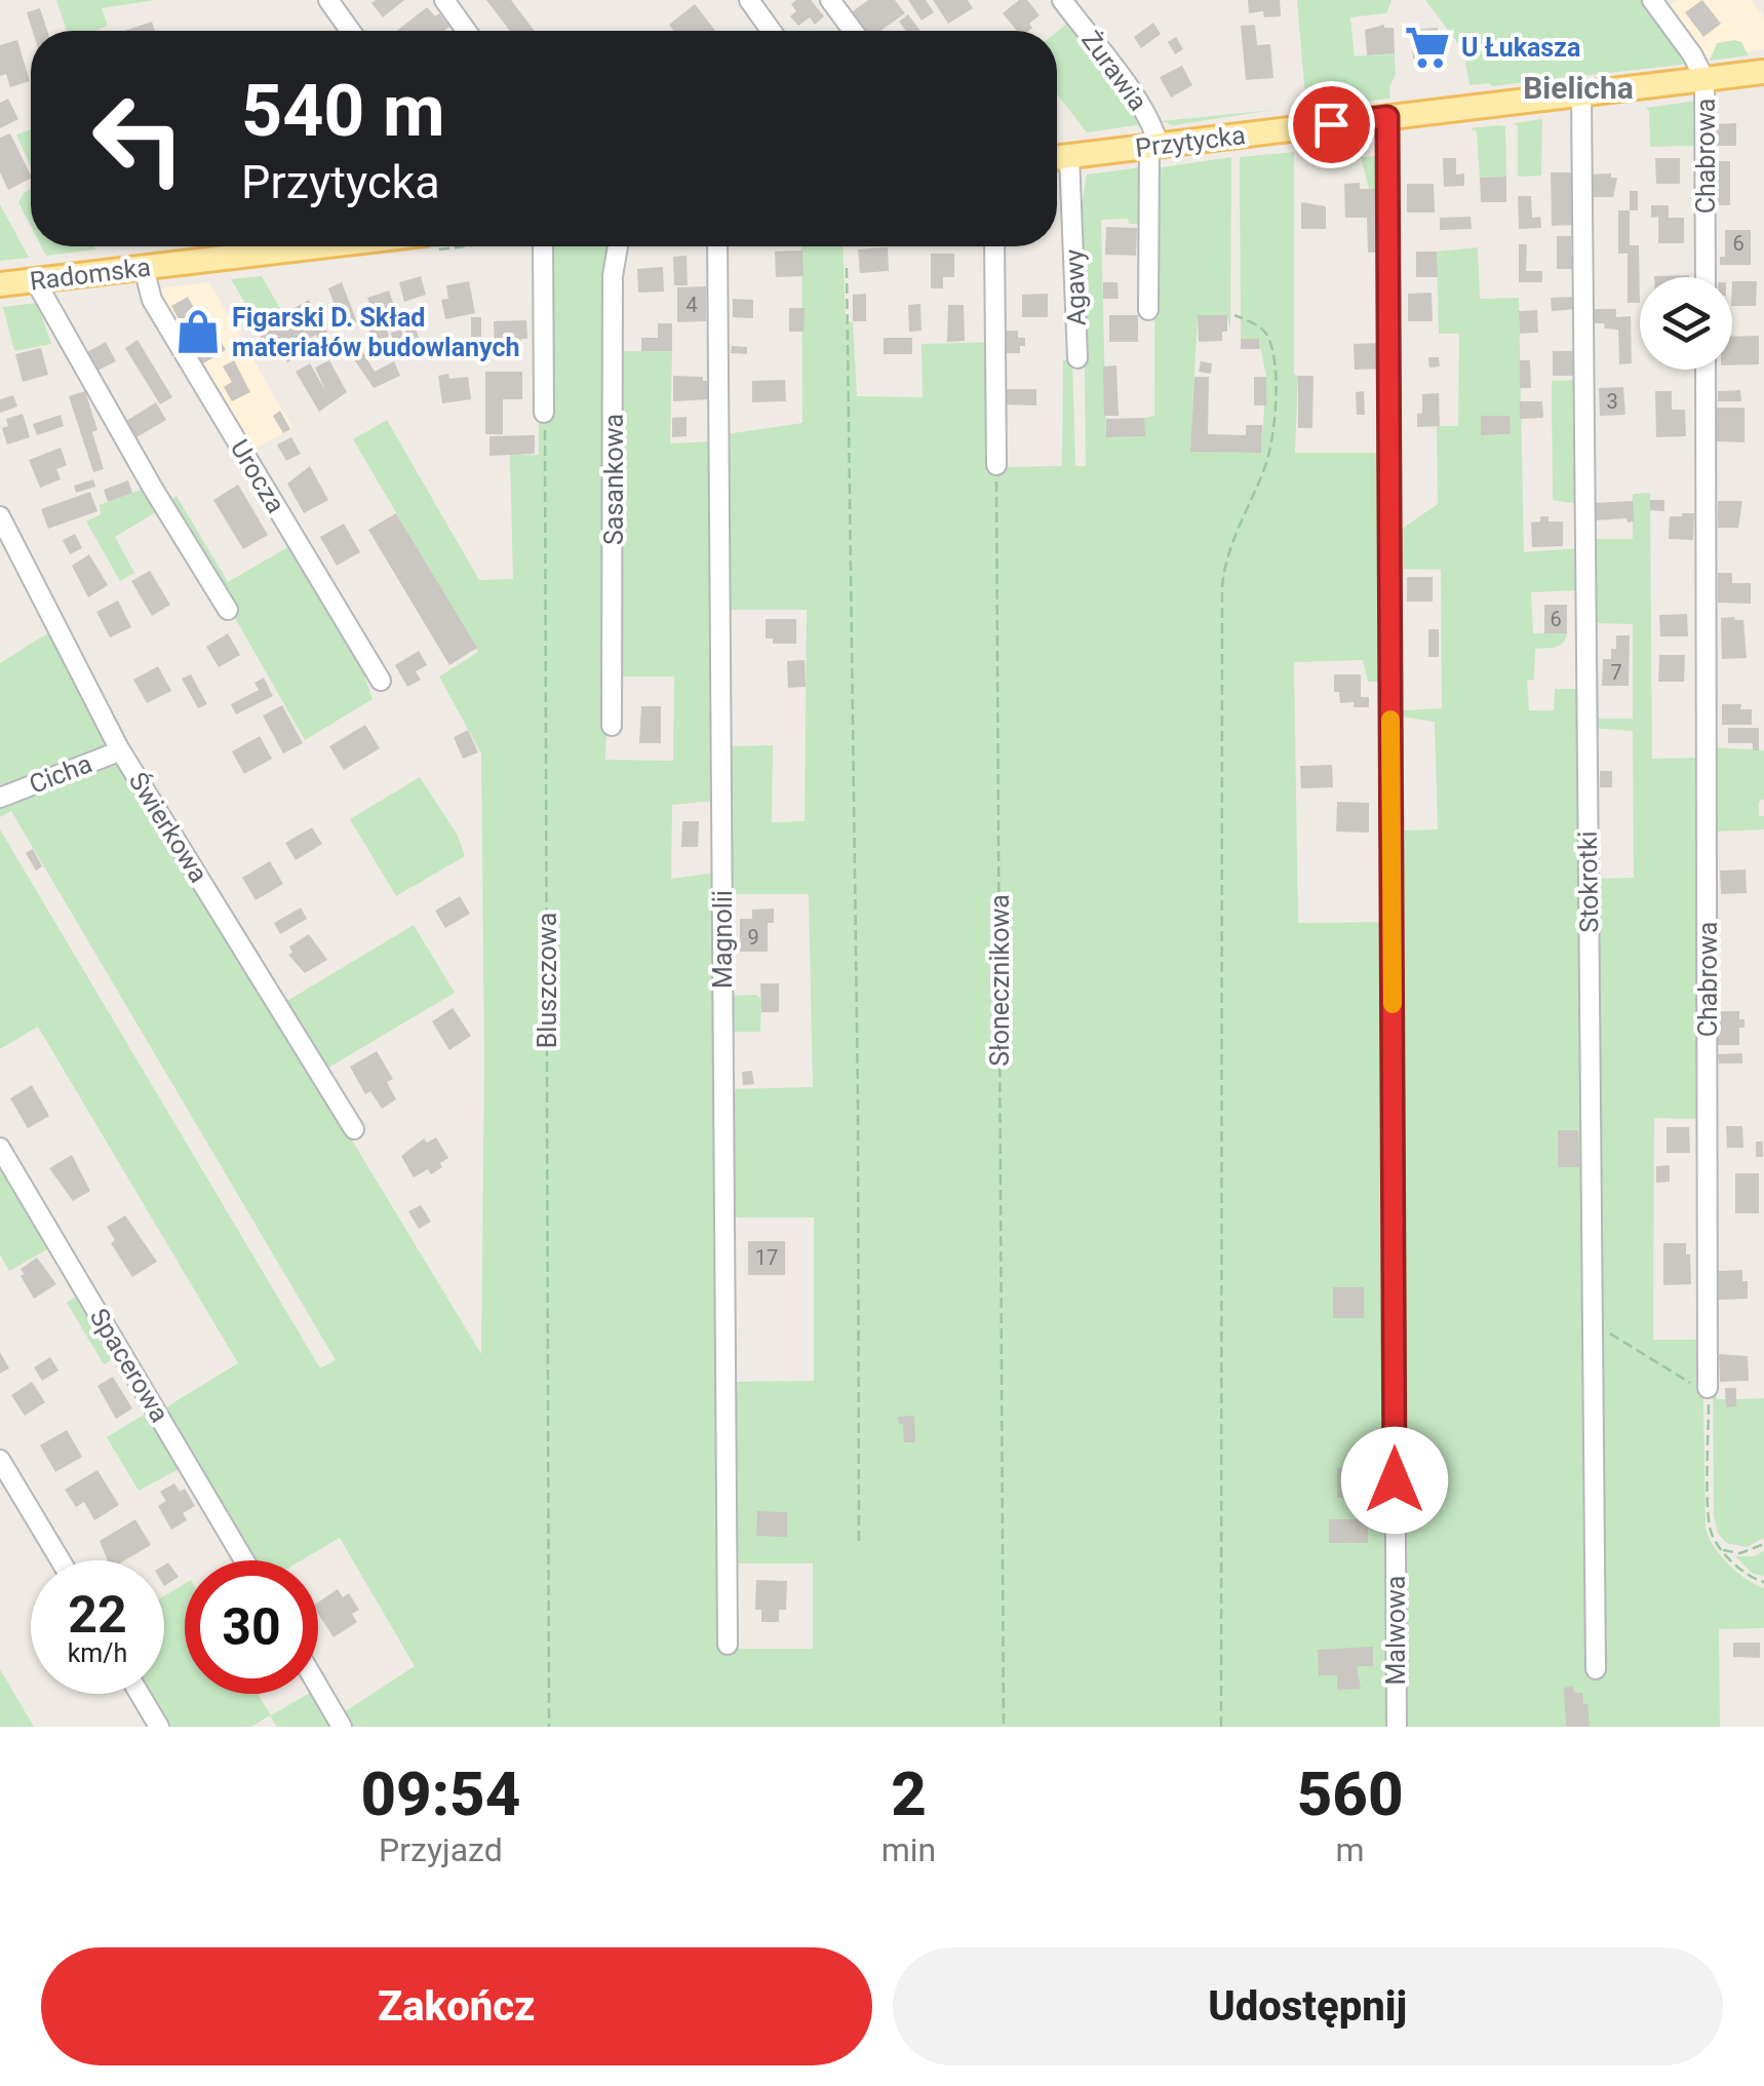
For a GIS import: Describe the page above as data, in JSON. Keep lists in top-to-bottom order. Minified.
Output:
{"streets":{"main road":["Przytycka","Radomska"],"street":["Żurawia","Chabrowa","Agawy","Urocza","Sasankowa","Cicha","Świerkowa","Stokrotki","Magnolii","Spacerowa","Malwowa"],"path":["Bluszczowa","Słonecznikowa"]},"crossings":[["Żurawia","Przytycka"],["Przytycka","Chabrowa"],["Przytycka","Agawy"],["Przytycka","Stokrotki"],["Przytycka","Malwowa"],["Radomska","Urocza"],["Cicha","Świerkowa"]],"districts":["Bielicha"],"places":{"supermarket":["U Łukasza"],"shop":["Figarski D. Skład materiałów budowlanych"]},"house_numbers":["6","4","3","6","7","9","17"],"page":{"turn":["540 m","Przytycka"],"speed":"22 km/h","limit":"30","eta":["09:54","Przyjazd","2","min","560","m"],"buttons":["Zakończ","Udostępnij"]}}
